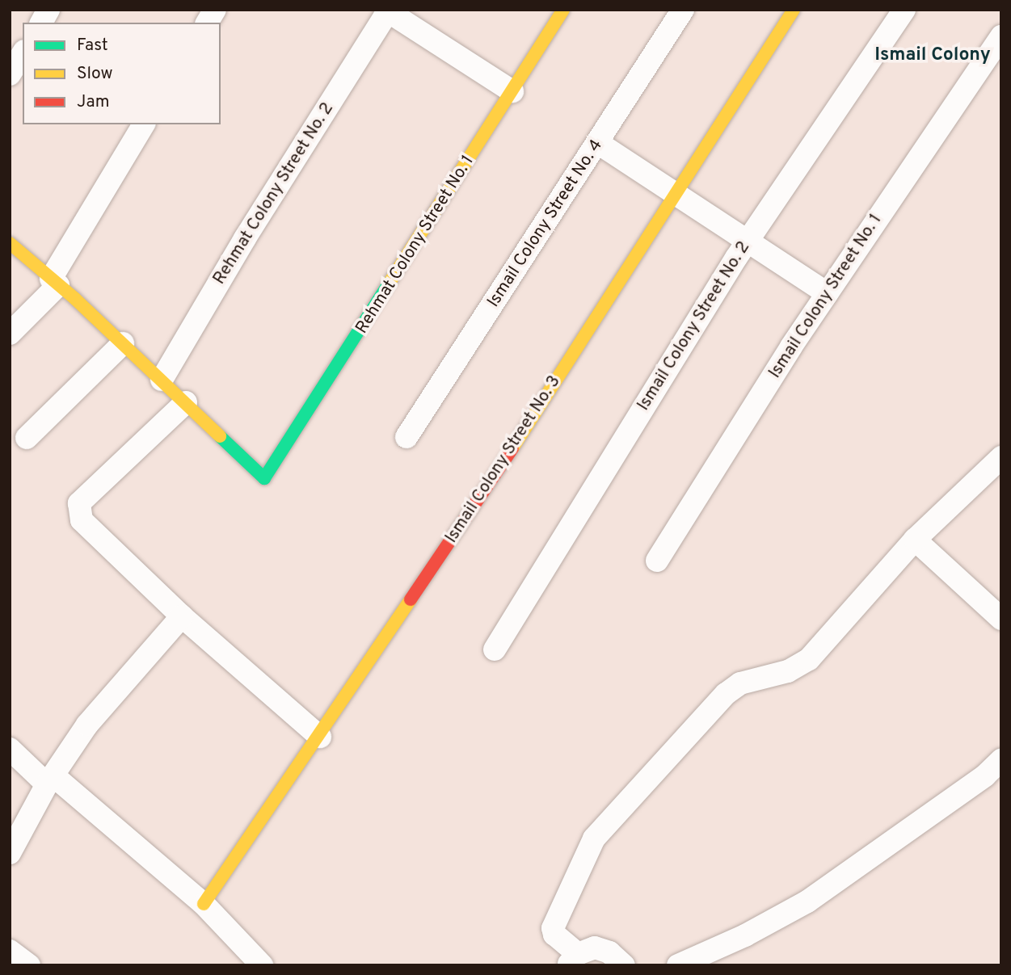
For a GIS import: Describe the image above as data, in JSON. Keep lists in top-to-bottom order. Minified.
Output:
{"streets":{"street":["Rehmat Colony Street No. 2","Ismail Colony Street No. 4","Rehmat Colony Street No. 1","Ismail Colony Street No. 1","Ismail Colony Street No. 2","Ismail Colony Street No. 3"]},"districts":["Ismail Colony"],"legend":["Fast","Slow","Jam"]}
